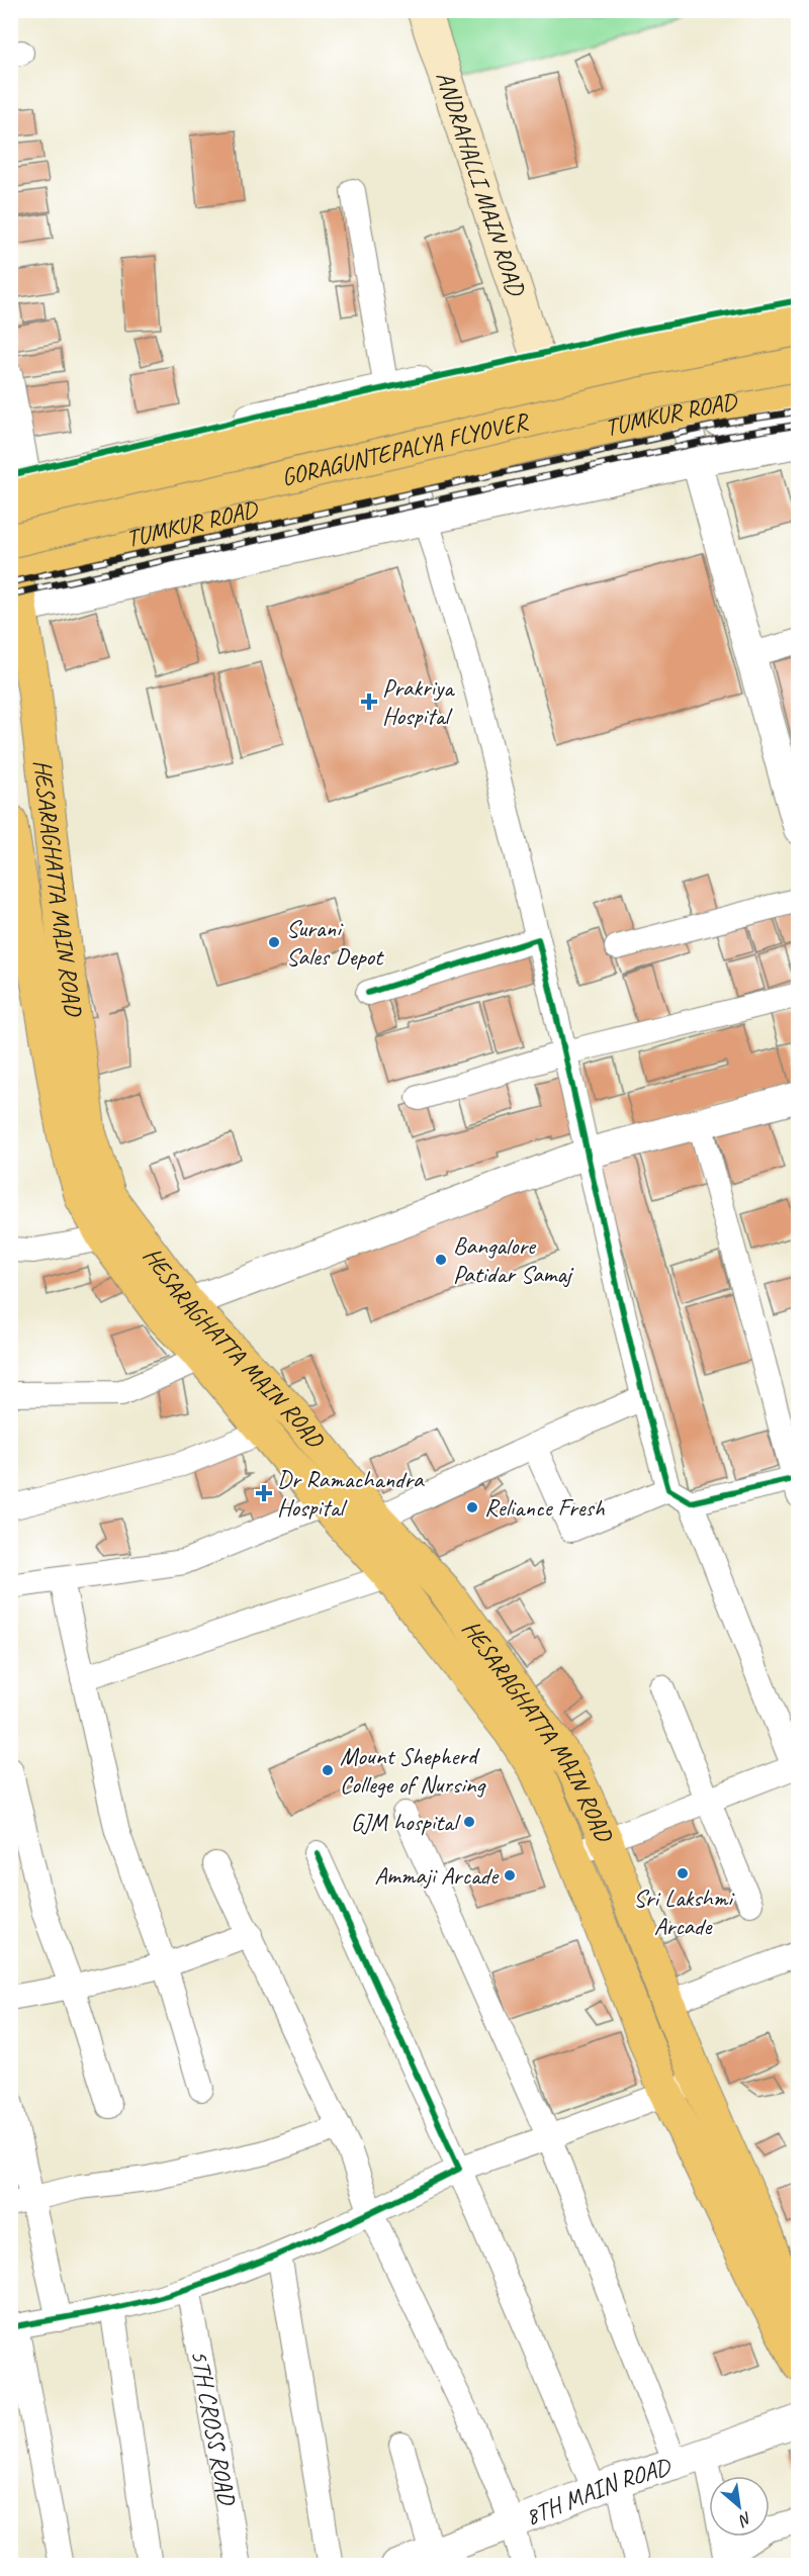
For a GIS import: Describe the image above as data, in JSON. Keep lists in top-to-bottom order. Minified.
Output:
{"streets":{"main road":["ANDRAHALLI MAIN ROAD","TUMKUR ROAD","GORAGUNTEPALYA FLYOVER","HESARAGHATTA MAIN ROAD"],"street":["5TH CROSS ROAD","8TH MAIN ROAD"]},"crossings":[["TUMKUR ROAD","GORAGUNTEPALYA FLYOVER"],["TUMKUR ROAD","HESARAGHATTA MAIN ROAD"],["GORAGUNTEPALYA FLYOVER","HESARAGHATTA MAIN ROAD"]],"places":{"health":["Prakriya Hospital","Dr Ramachandra Hospital"],"other":["Surani Sales Depot","Bangalore Patidar Samaj","Reliance Fresh","Mount Shepherd College of Nursing","GJM hospital","Sri Lakshmi Arcade","Ammaji Arcade"]},"north":"bottom right"}
